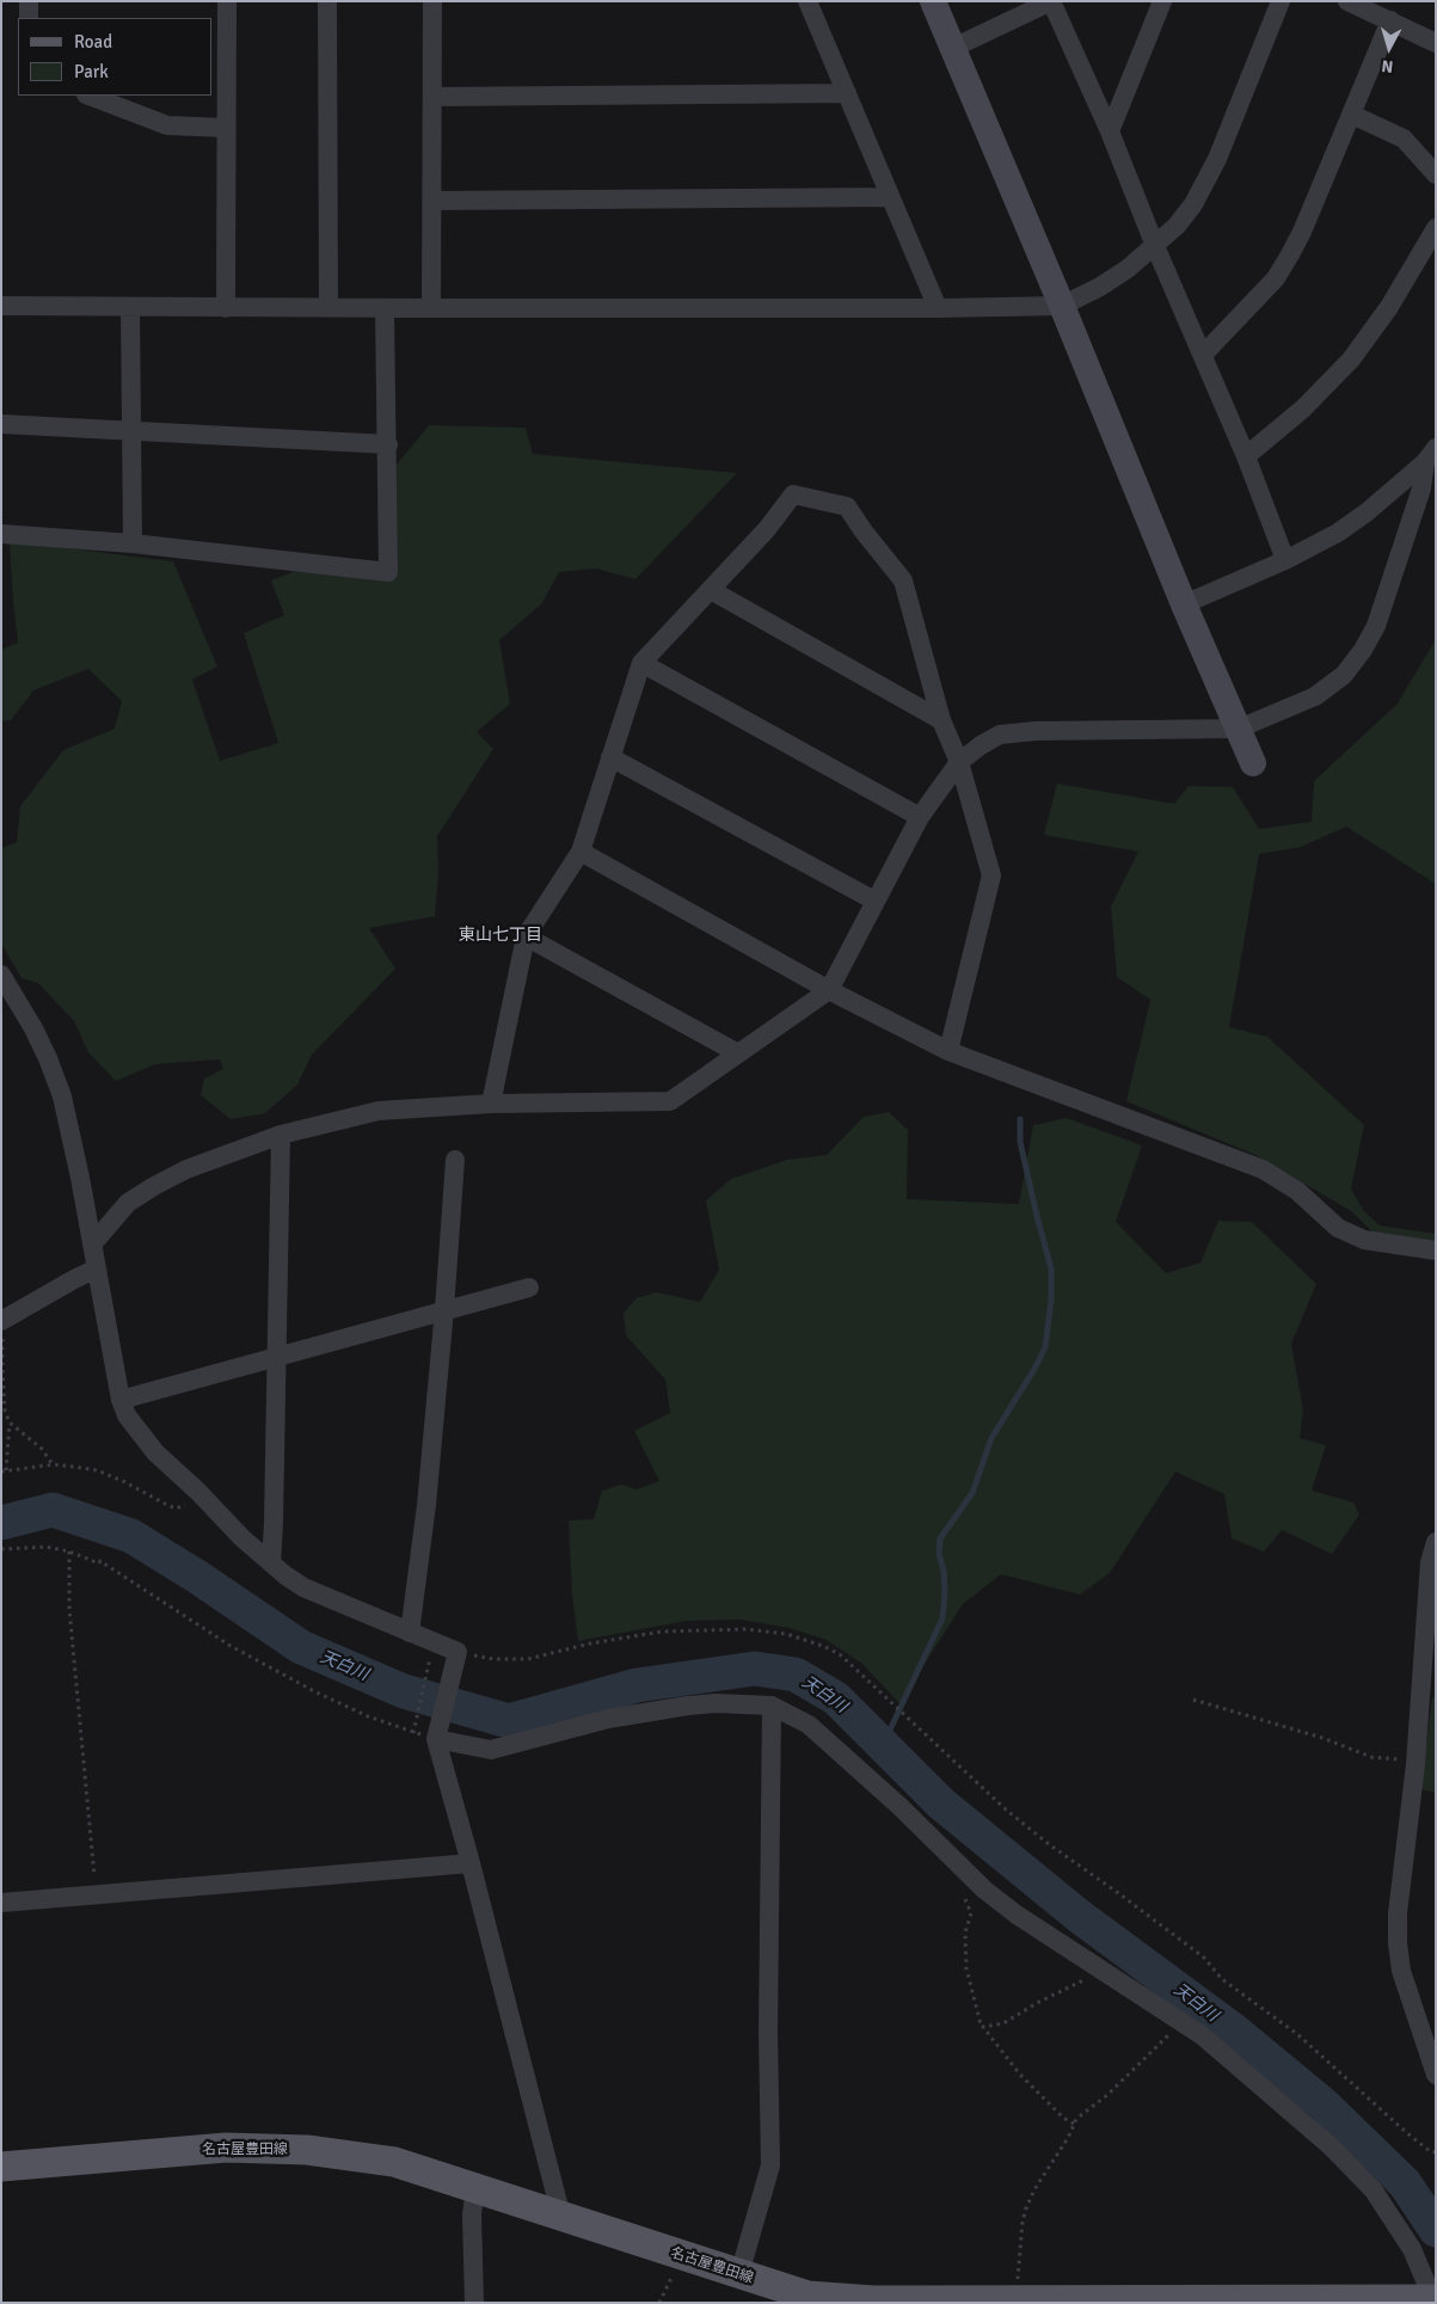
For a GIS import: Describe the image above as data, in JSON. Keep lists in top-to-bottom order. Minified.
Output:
{"streets":{"main road":["名古屋豊田線"]},"districts":["東山七丁目"],"water":["天白川"],"legend":["Road","Park"],"north":"bottom"}
